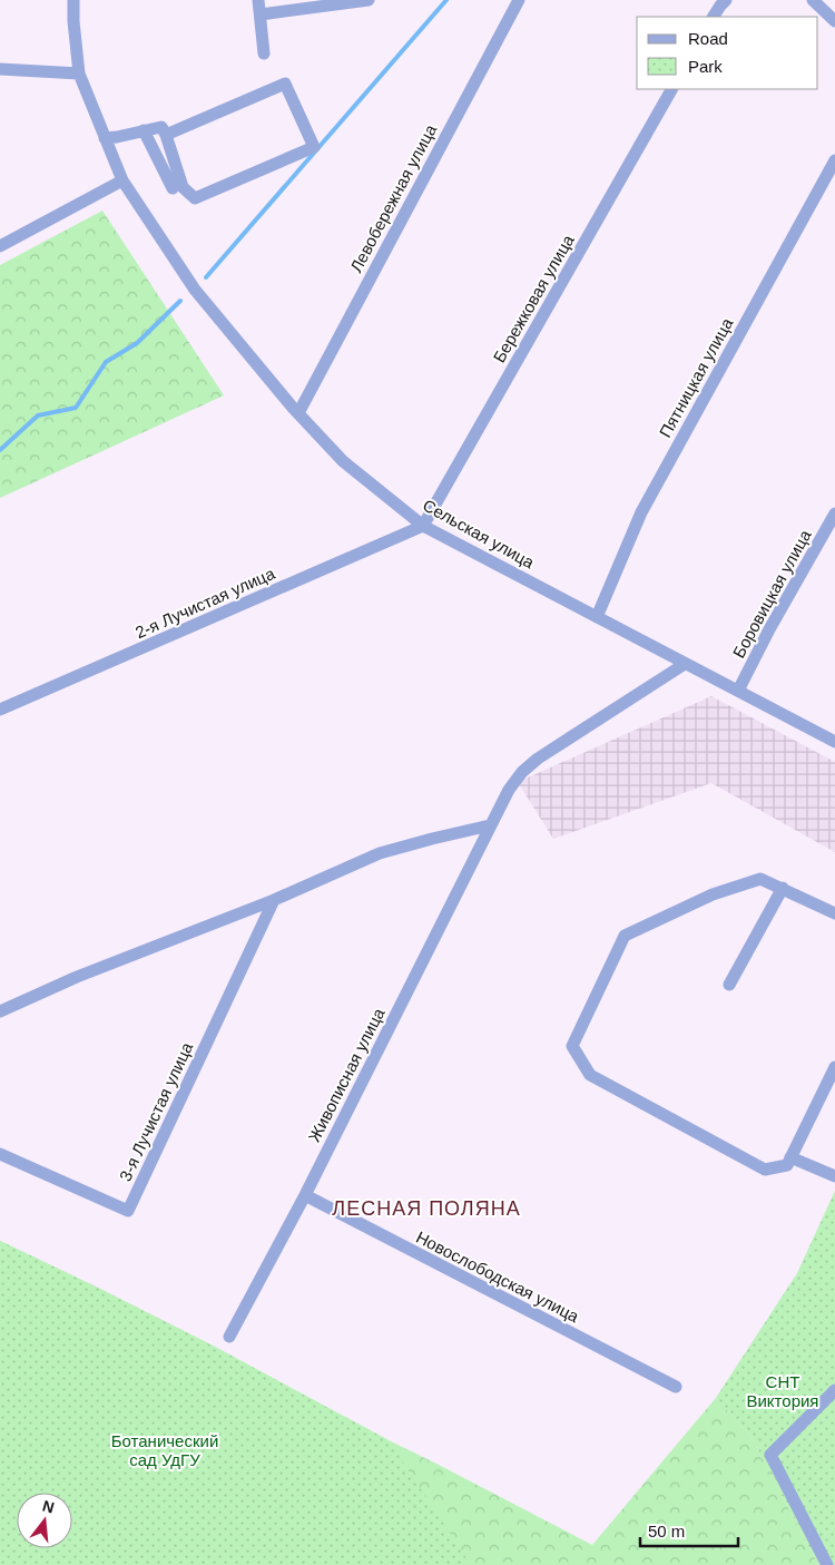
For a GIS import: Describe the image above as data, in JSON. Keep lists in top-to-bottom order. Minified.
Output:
{"streets":{"street":["Левобережная улица","Бережковая улица","Пятницкая улица","Сельская улица","Боровицкая улица","2-я Лучистая улица","Живописная улица","3-я Лучистая улица","Новослободская улица"]},"crossings":[["Левобережная улица","Сельская улица"],["Бережковая улица","Сельская улица"],["Бережковая улица","2-я Лучистая улица"],["Пятницкая улица","Сельская улица"],["Сельская улица","Боровицкая улица"],["Сельская улица","2-я Лучистая улица"],["Сельская улица","Живописная улица"],["Живописная улица","Новослободская улица"]],"districts":["ЛЕСНАЯ ПОЛЯНА"],"parks":["СНТ Виктория","Ботанический сад УдГУ"],"legend":["Road","Park"],"scale_bar":"50 m","north":"top"}
